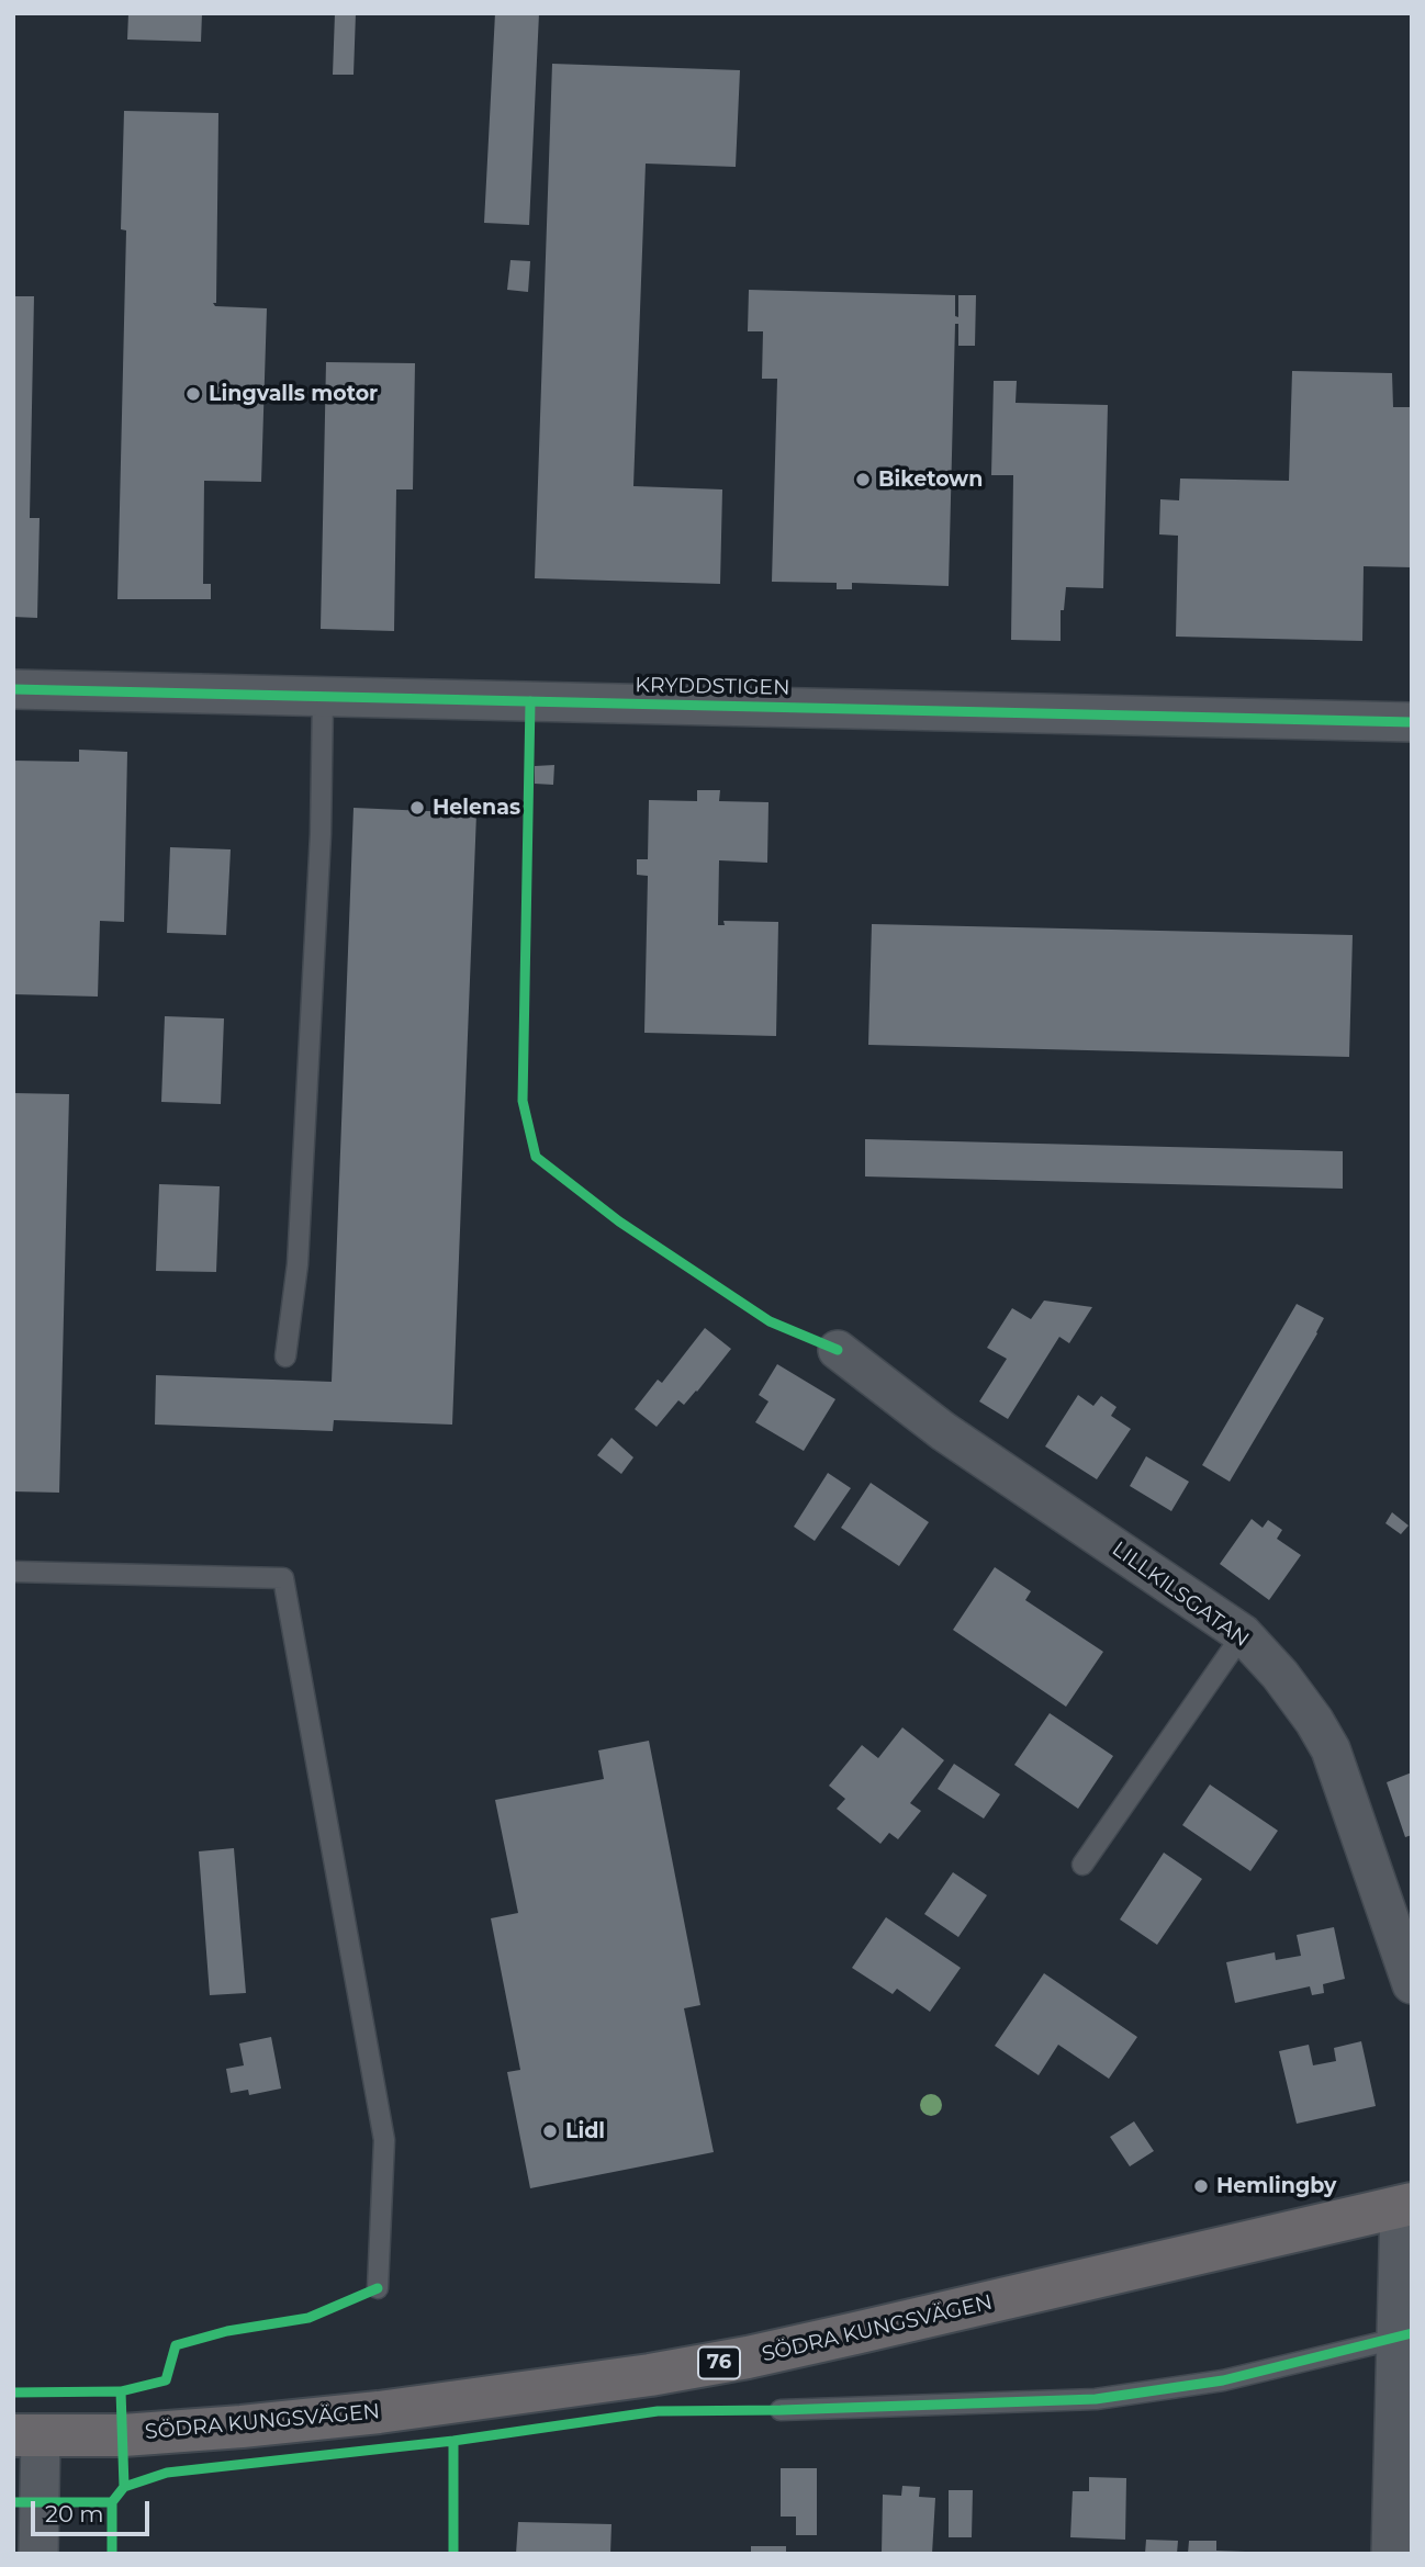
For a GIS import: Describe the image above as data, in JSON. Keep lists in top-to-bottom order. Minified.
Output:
{"streets":{"main road":["SÖDRA KUNGSVÄGEN","76"],"street":["KRYDDSTIGEN","LILLKILSGATAN"]},"places":["Lingvalls motor","Biketown","Helenas","Lidl","Hemlingby"],"scale_bar":"20 m"}
